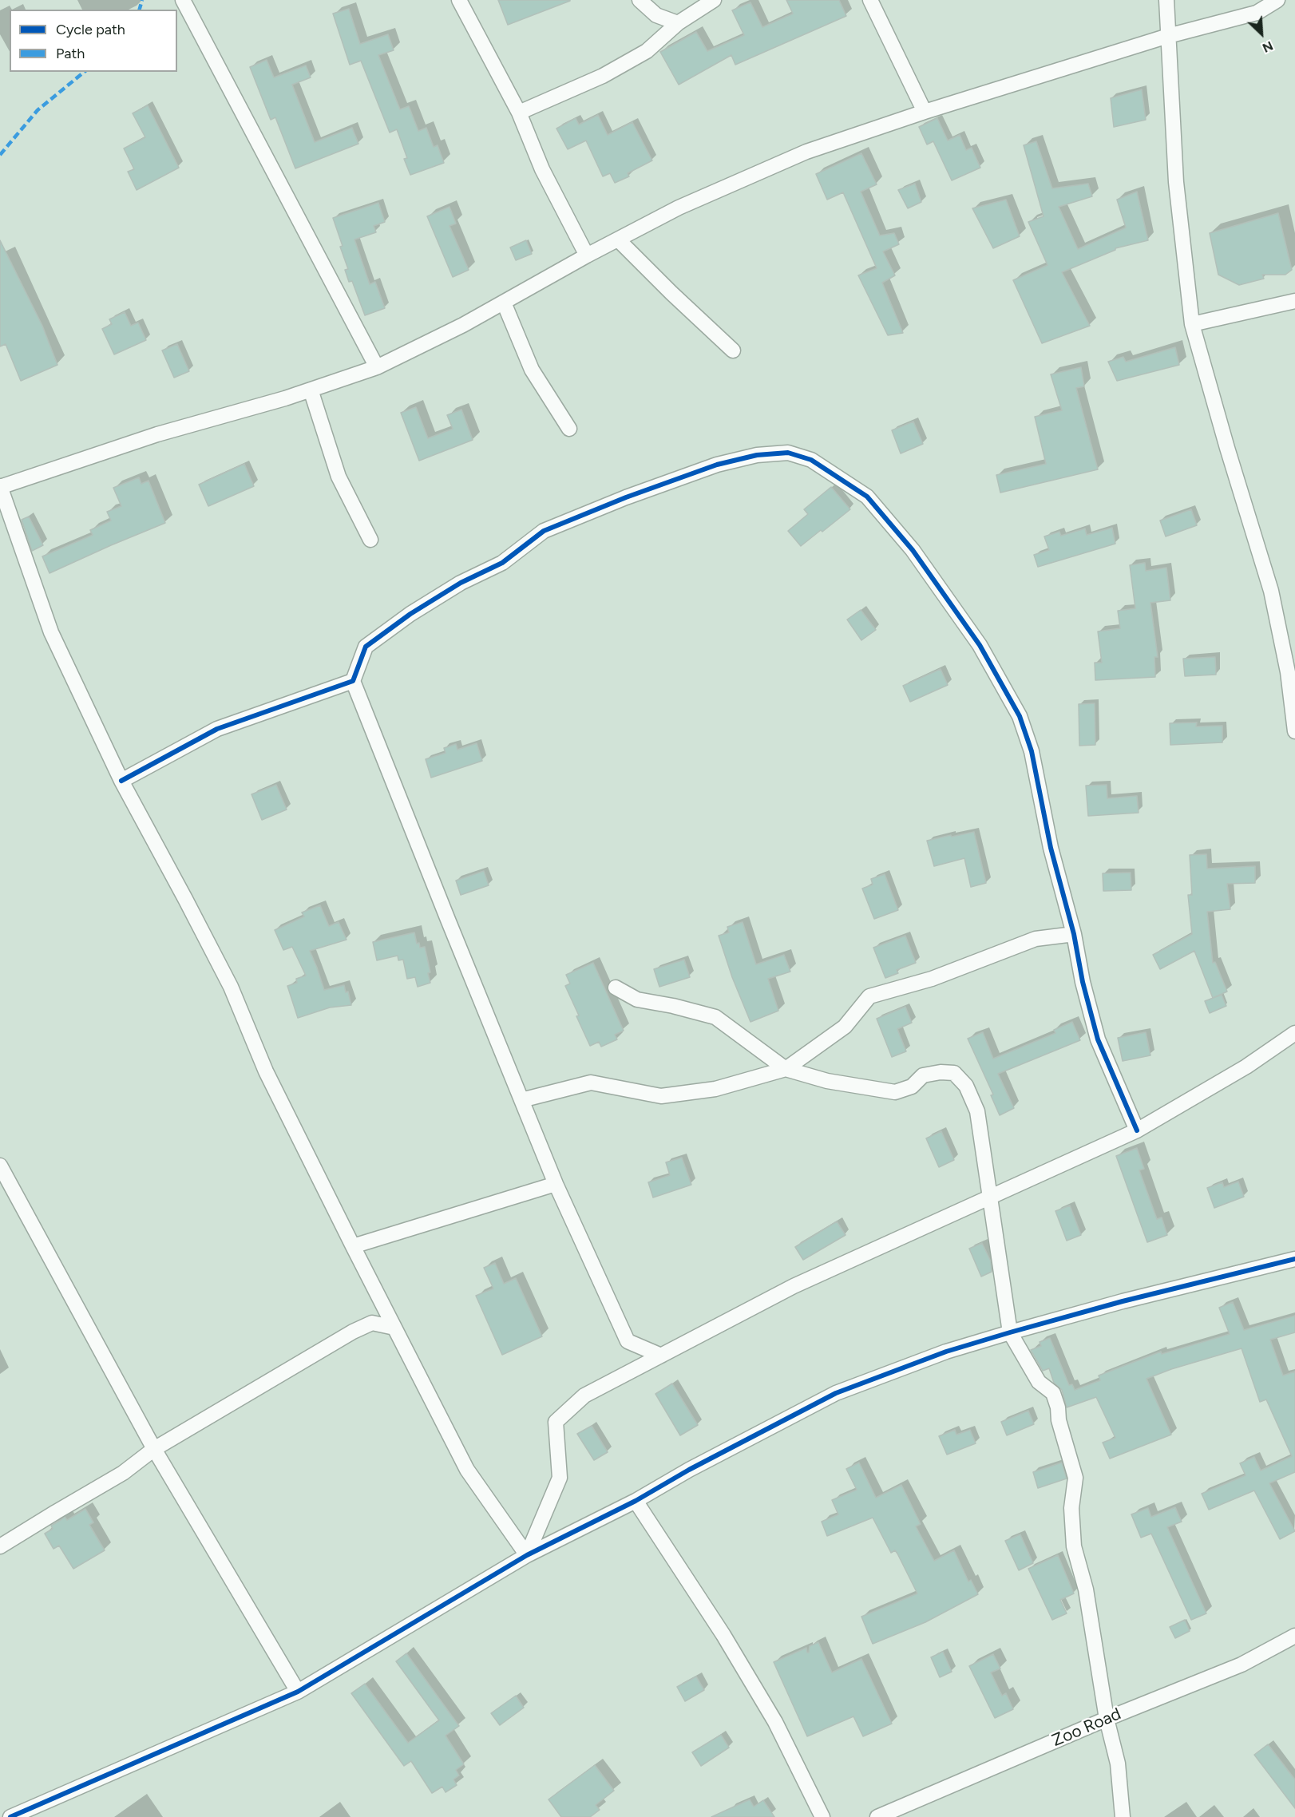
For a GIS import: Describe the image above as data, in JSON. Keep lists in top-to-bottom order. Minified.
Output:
{"streets":{"street":["Zoo Road"]},"legend":["Cycle path","Path"],"north":"bottom right"}
